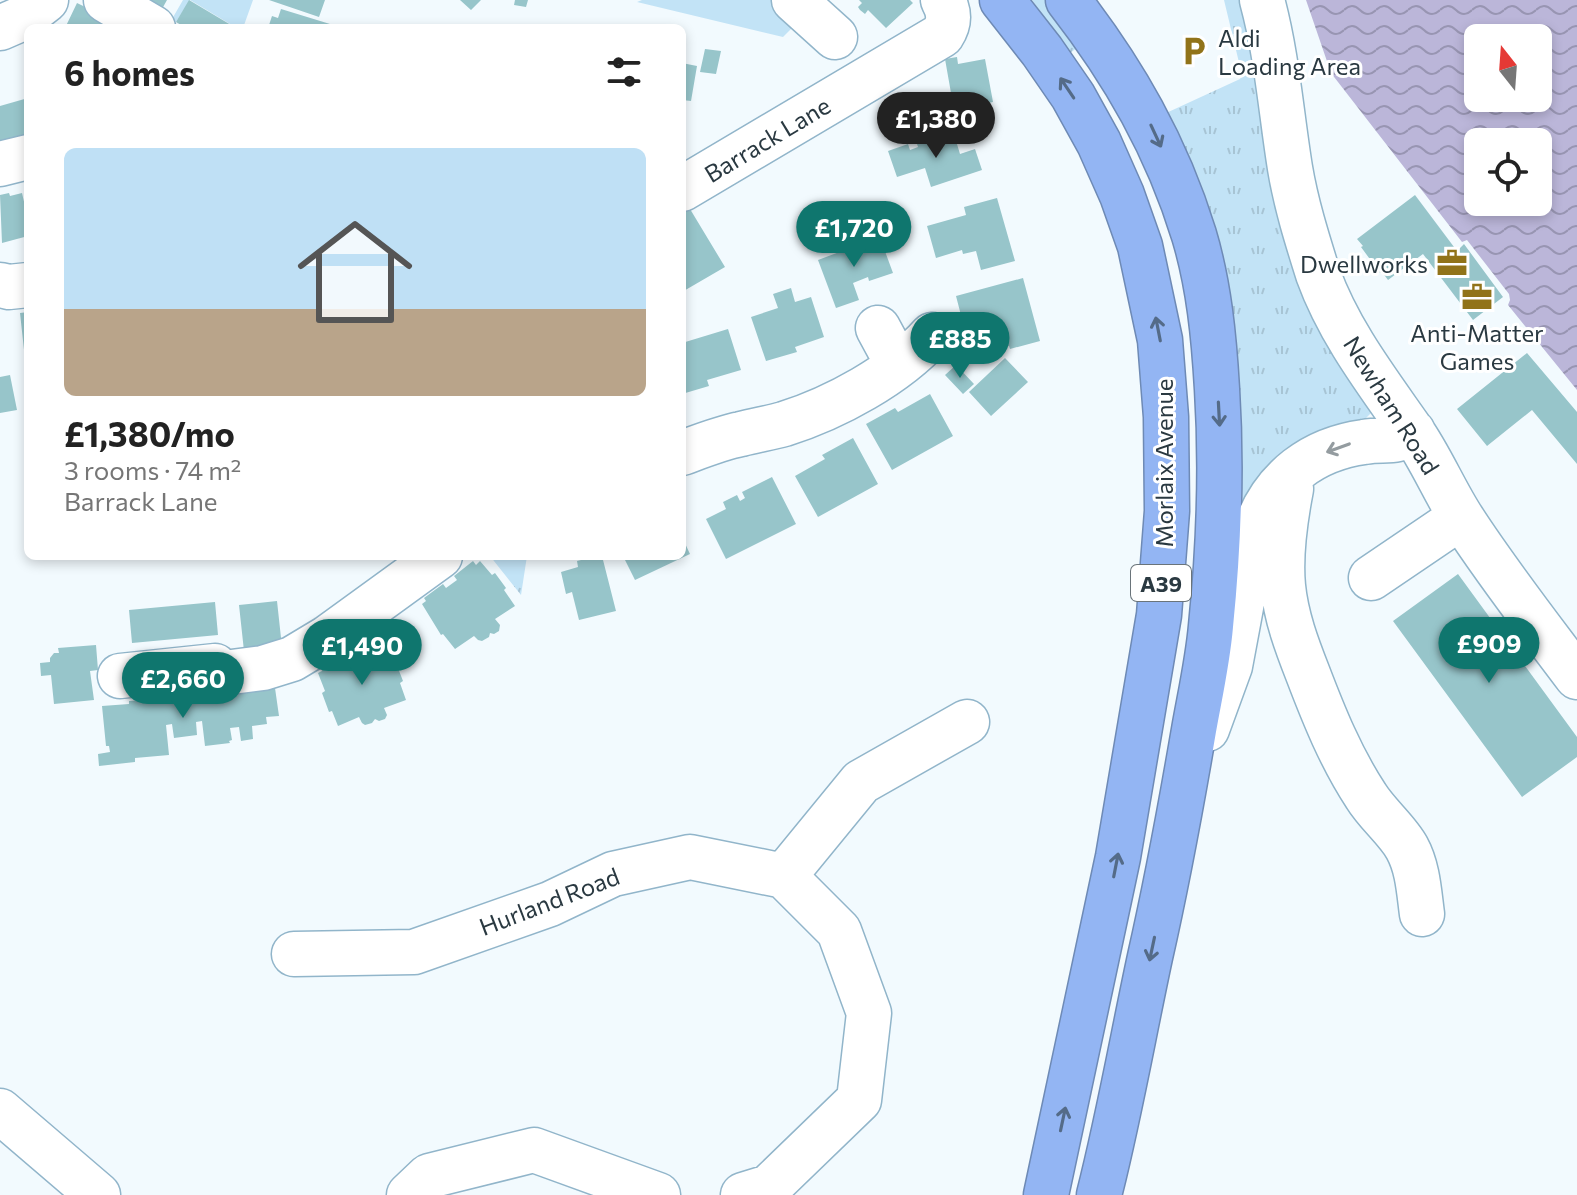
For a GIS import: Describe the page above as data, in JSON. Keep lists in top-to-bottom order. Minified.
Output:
{"streets":{"highway":["Morlaix Avenue","A39"],"street":["Barrack Lane","Newham Road","Hurland Road"]},"places":{"parking":["Aldi Loading Area"],"office":["Dwellworks","Anti-Matter Games"]},"north":"top","page":{"heading":"6 homes","price":["£1,380","£1,720","£885","£909","£1,490","£2,660"],"list":[{"name":"£1,380/mo","note":"3 rooms · 74 m² · Barrack Lane"}]}}
